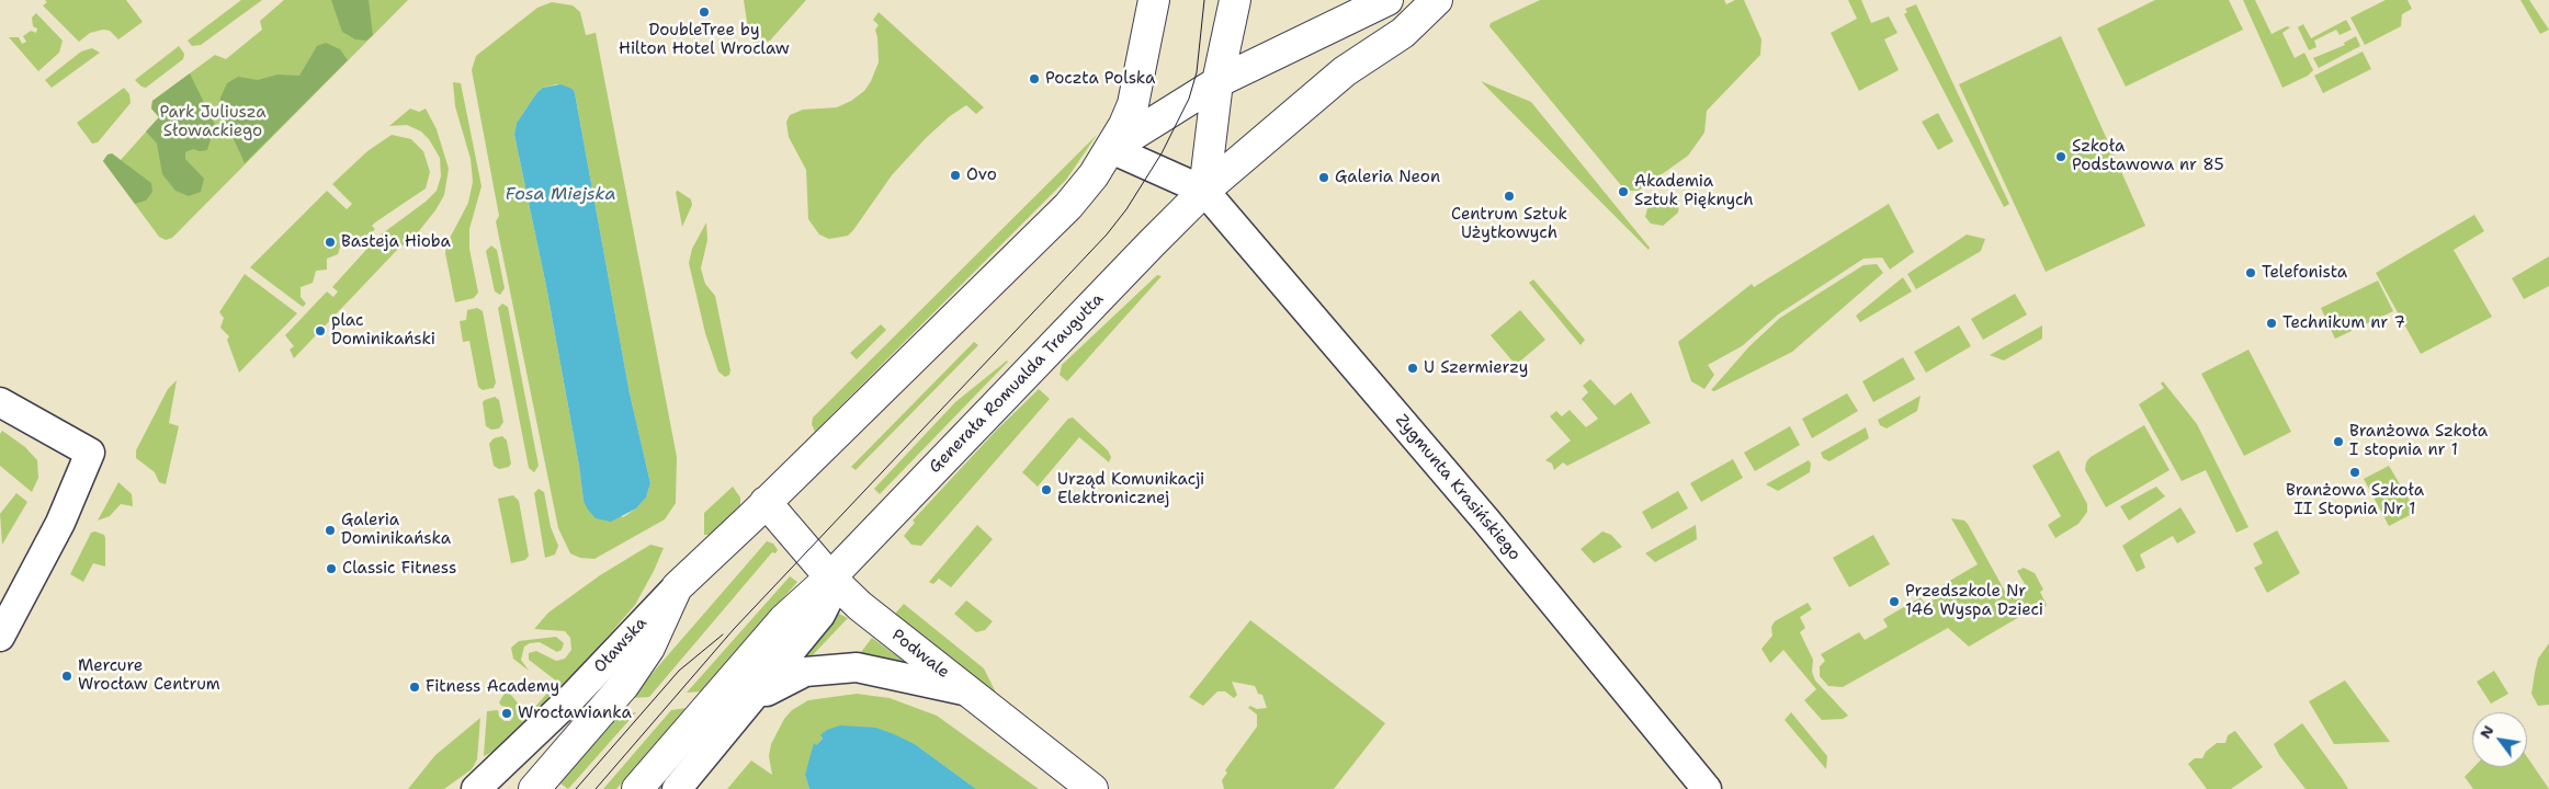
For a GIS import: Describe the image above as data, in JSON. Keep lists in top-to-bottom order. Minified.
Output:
{"streets":{"main road":["Generała Romualda Traugutta","Oławska","Podwale"],"street":["Zygmunta Krasińskiego"]},"crossings":[["Generała Romualda Traugutta","Zygmunta Krasińskiego"],["Generała Romualda Traugutta","Podwale"],["Oławska","Podwale"]],"water":["Fosa Miejska"],"parks":["Park Juliusza Słowackiego"],"places":["DoubleTree by Hilton Hotel Wroclaw","Poczta Polska","Szkoła Podstawowa nr 85","Ovo","Galeria Neon","Akademia Sztuk Pięknych","Centrum Sztuk Użytkowych","Basteja Hioba","Telefonista","Technikum nr 7","plac Dominikański","U Szermierzy","Branżowa Szkoła I stopnia nr 1","Branżowa Szkoła II Stopnia Nr 1","Urząd Komunikacji Elektronicznej","Galeria Dominikańska","Classic Fitness","Przedszkole Nr 146 Wyspa Dzieci","Mercure Wrocław Centrum","Fitness Academy","Wrocławianka"],"north":"top left"}
